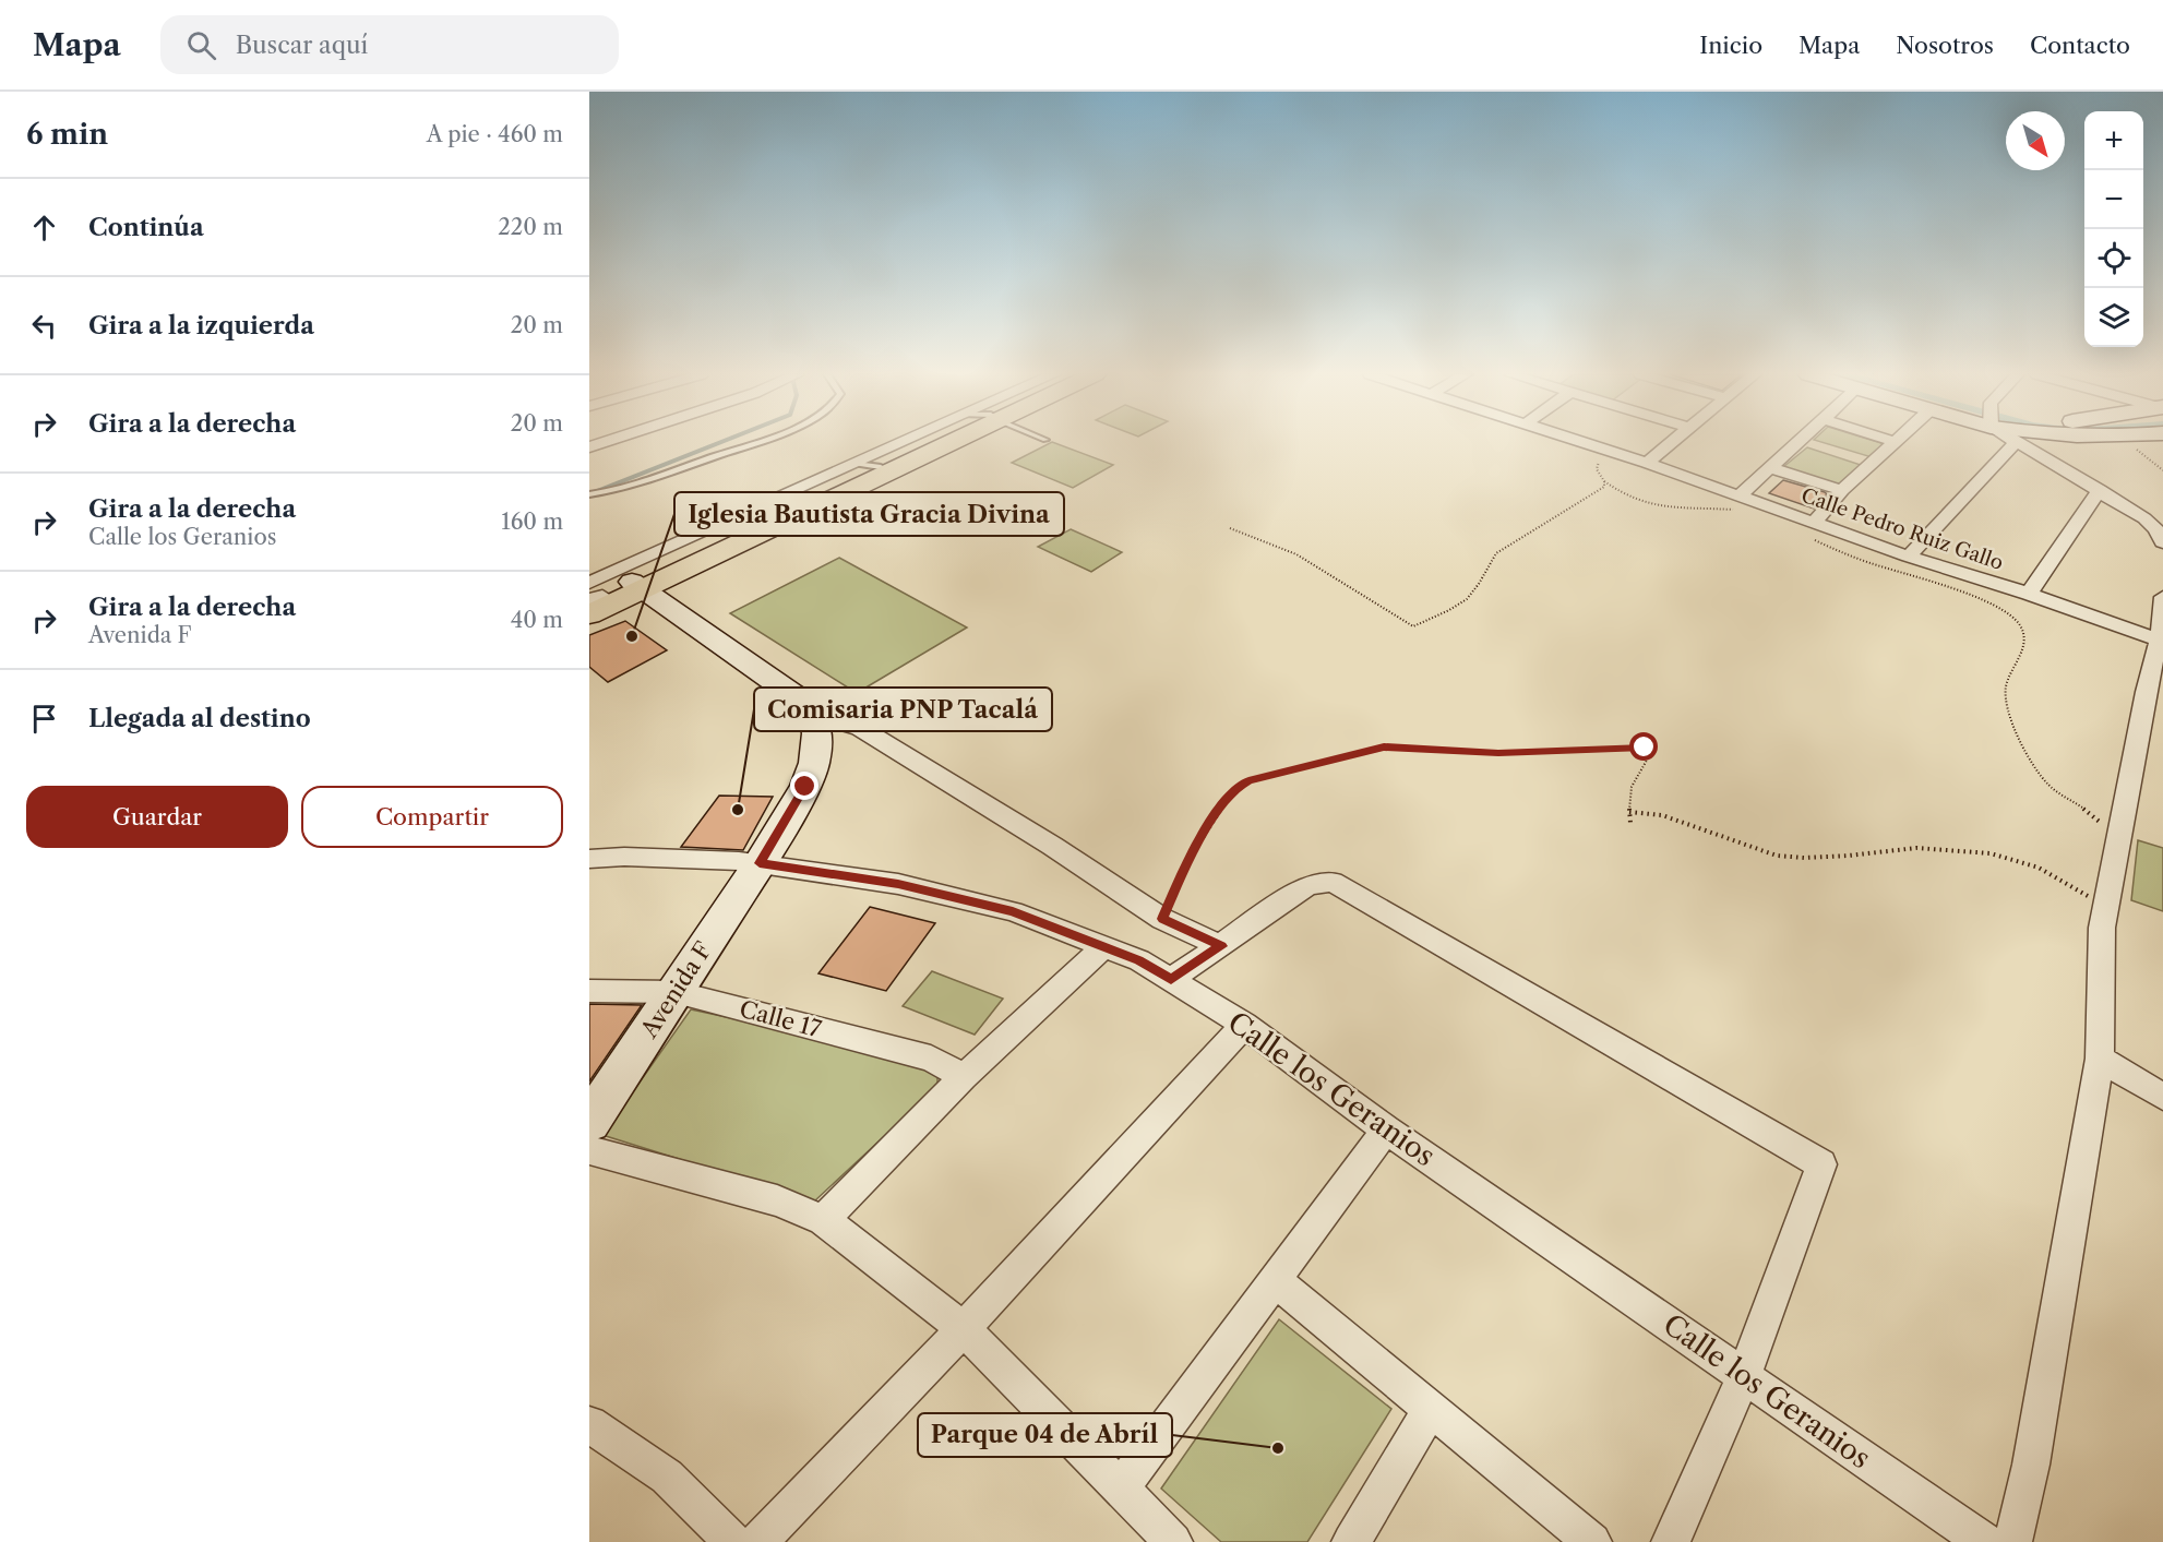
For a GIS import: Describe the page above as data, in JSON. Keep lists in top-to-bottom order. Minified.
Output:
{"streets":{"street":["Calle Pedro Ruiz Gallo","Avenida F","Calle 17","Calle los Geranios"]},"crossings":[["Avenida F","Calle 17"],["Avenida F","Calle los Geranios"]],"places":["Iglesia Bautista Gracia Divina","Comisaria PNP Tacalá","Parque 04 de Abríl"],"north":"bottom right","page":{"header":"Mapa","search":"Buscar aquí","nav":["Inicio","Mapa","Nosotros","Contacto"],"heading":["6 min","A pie · 460 m"],"map_buttons":["+","−"],"list":[["Continúa","220 m"],["Gira a la izquierda","20 m"],["Gira a la derecha","20 m"],["Gira a la derecha","Calle los Geranios","160 m"],["Gira a la derecha","Avenida F","40 m"],"Llegada al destino"],"buttons":["Guardar","Compartir"]}}
